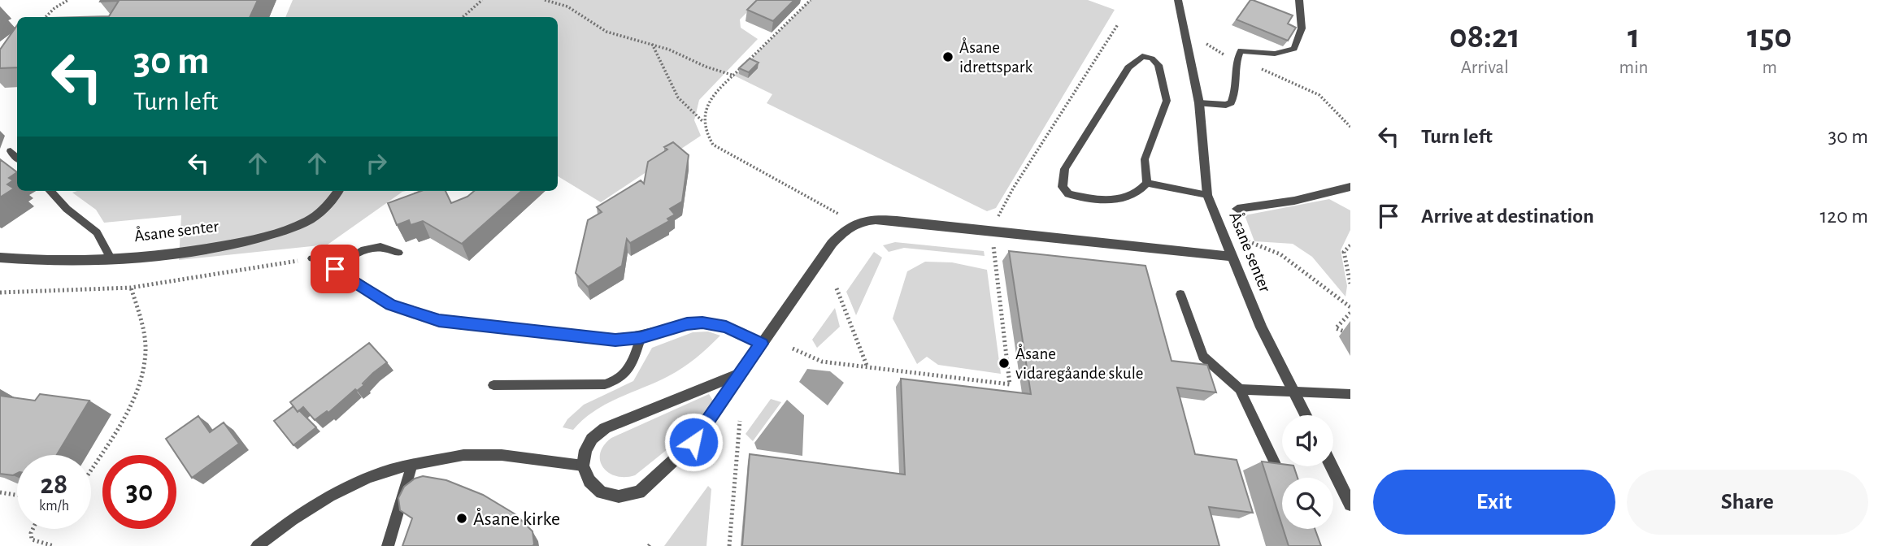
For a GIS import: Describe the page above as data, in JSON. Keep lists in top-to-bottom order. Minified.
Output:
{"streets":{"street":["Åsane senter"]},"places":["Åsane idrettspark","Åsane vidaregåande skule","Åsane kirke"],"page":{"eta":["08:21","Arrival","1","min","150","m"],"turn":["30 m","Turn left"],"list":[{"name":"Turn left","value":"30 m"},{"name":"Arrive at destination","value":"120 m"}],"speed":"28 km/h","limit":"30","buttons":["Exit","Share"]}}
